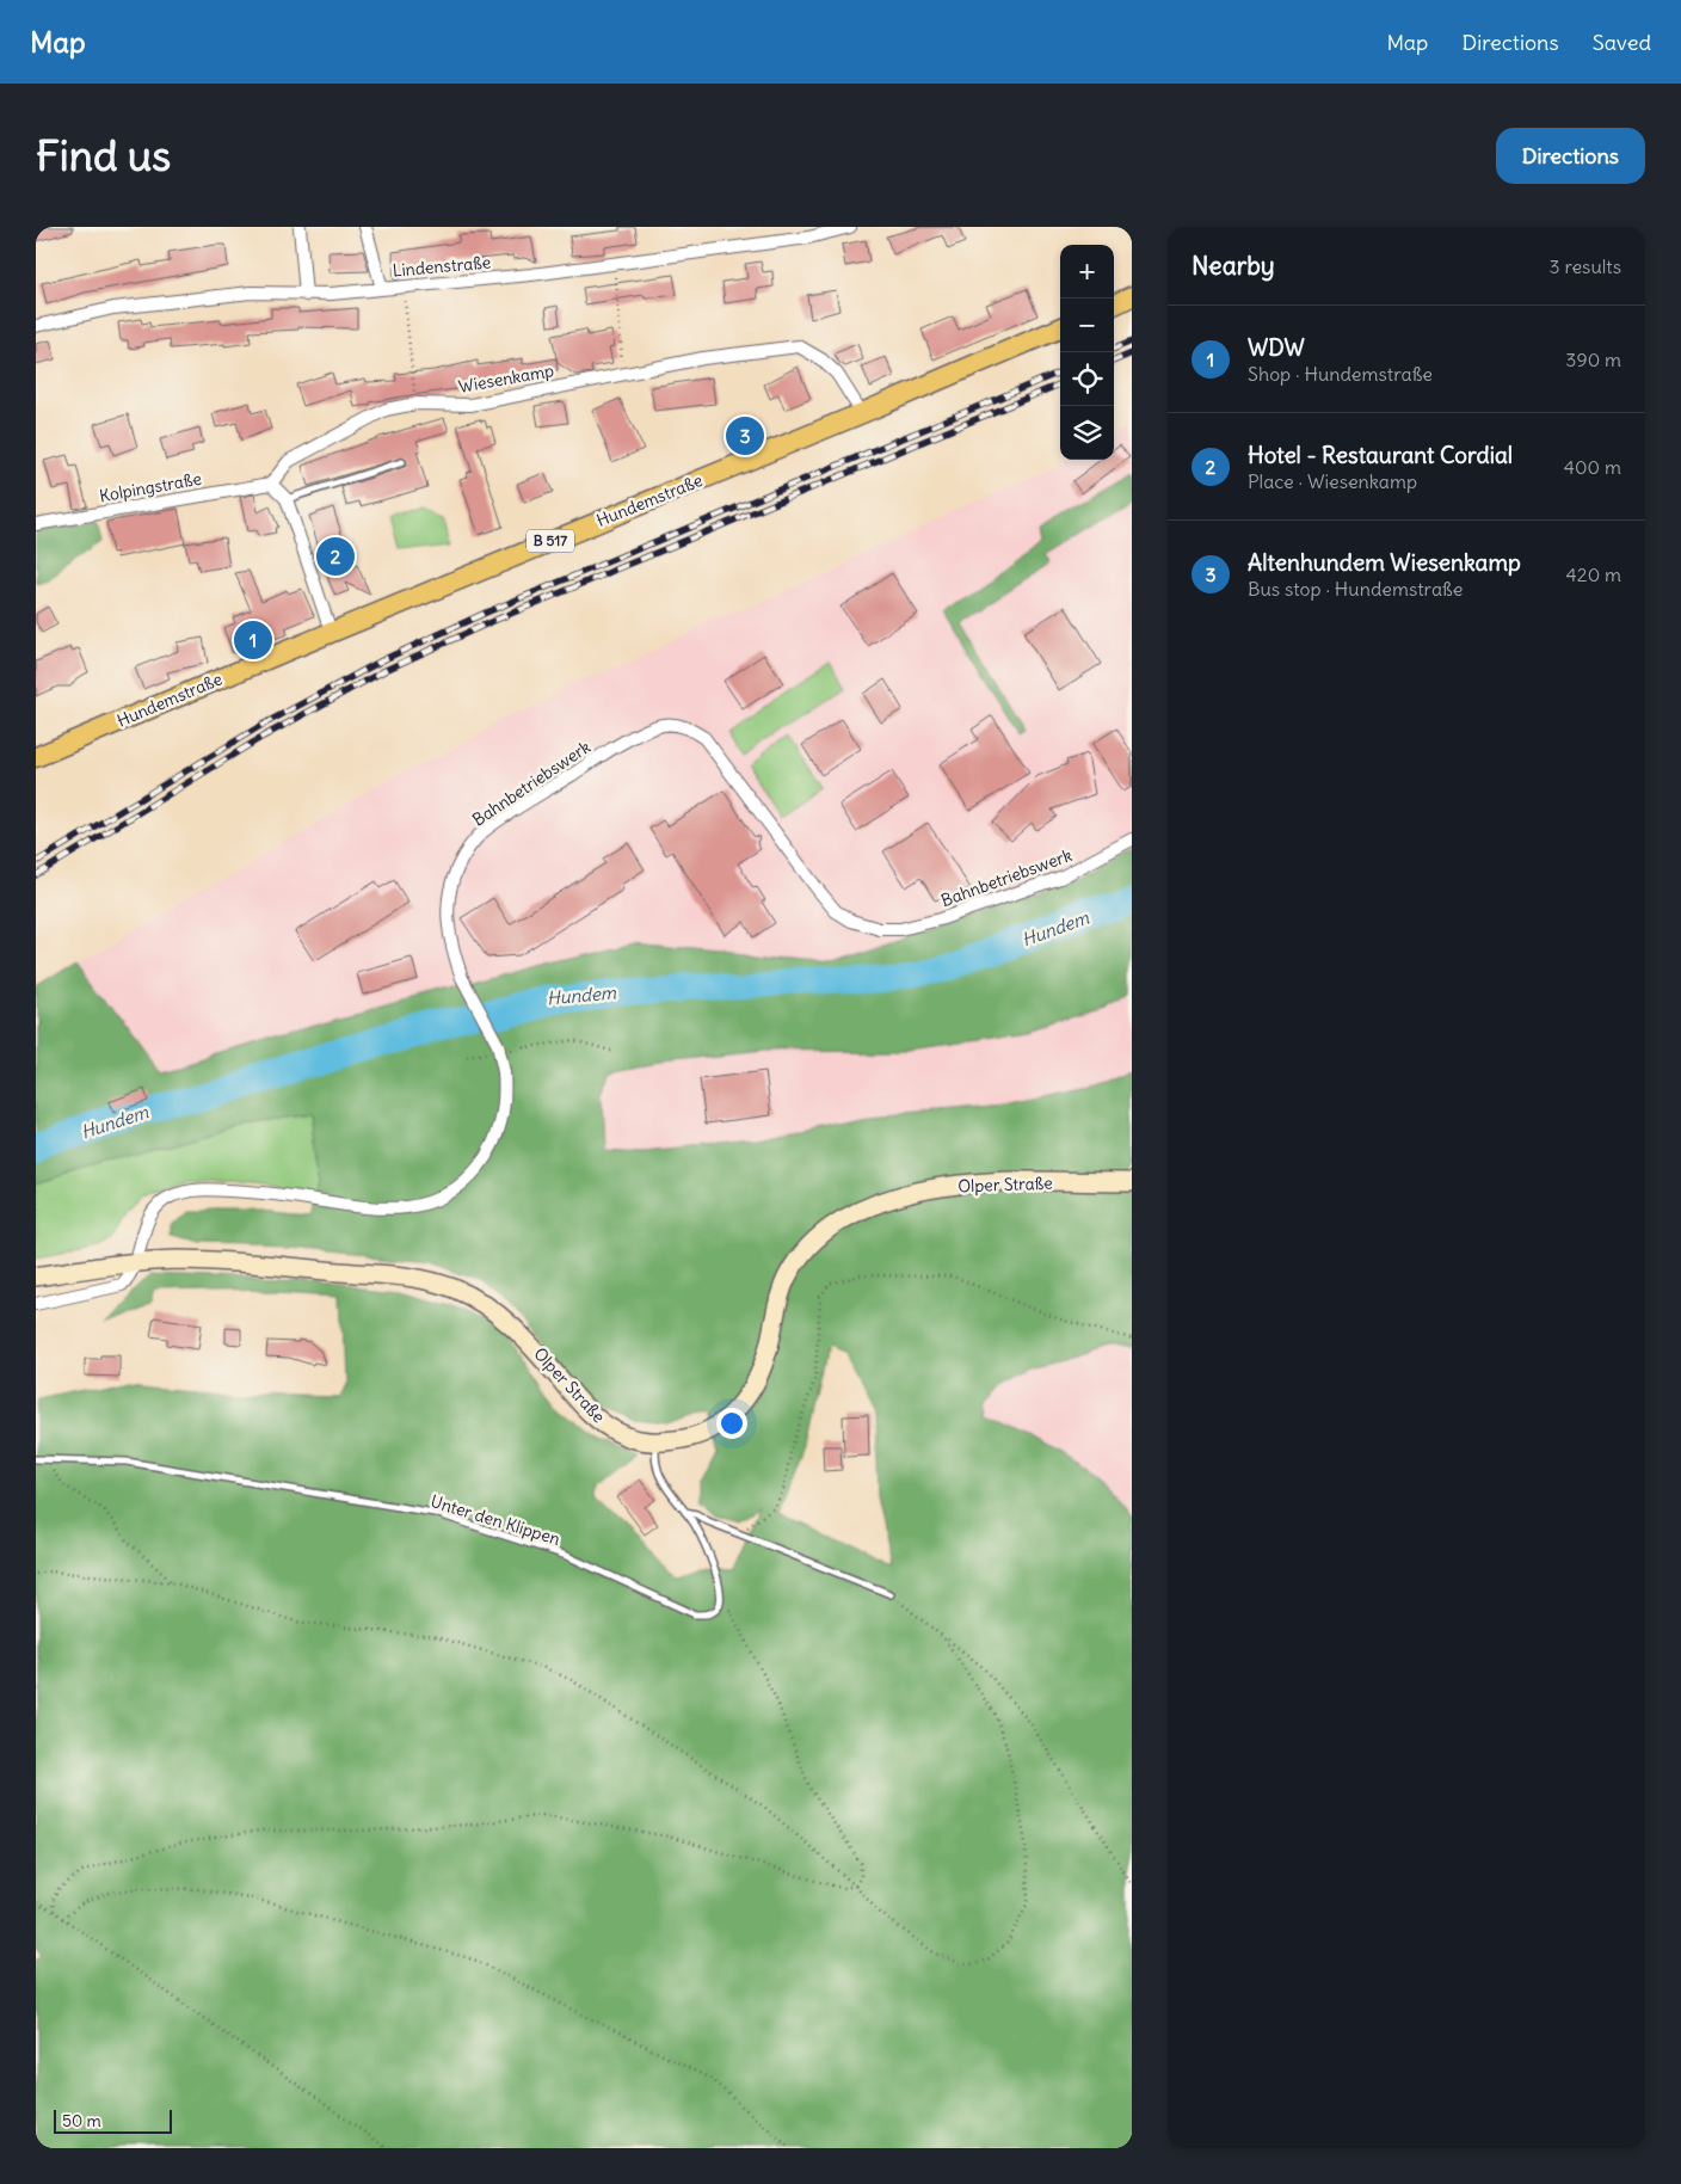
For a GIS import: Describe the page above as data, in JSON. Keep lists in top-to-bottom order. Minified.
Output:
{"streets":{"main road":["Hundemstraße","B 517","Olper Straße"],"street":["Lindenstraße","Wiesenkamp","Kolpingstraße","Bahnbetriebswerk"],"lane":["Unter den Klippen"]},"crossings":[["Wiesenkamp","Kolpingstraße"],["Wiesenkamp","Hundemstraße"],["Bahnbetriebswerk","Olper Straße"]],"water":["Hundem"],"scale_bar":"50 m","page":{"header":"Map","nav":["Map","Directions","Saved"],"buttons":"Directions","title":"Find us","heading":["Nearby","3 results"],"map_buttons":["+","−"],"list":[{"mark":"1","name":"WDW","note":"Shop · Hundemstraße","value":"390 m"},{"mark":"2","name":"Hotel - Restaurant Cordial","note":"Place · Wiesenkamp","value":"400 m"},{"mark":"3","name":"Altenhundem Wiesenkamp","note":"Bus stop · Hundemstraße","value":"420 m"}],"pins":["3","2","1"],"scale":"50 m"}}
